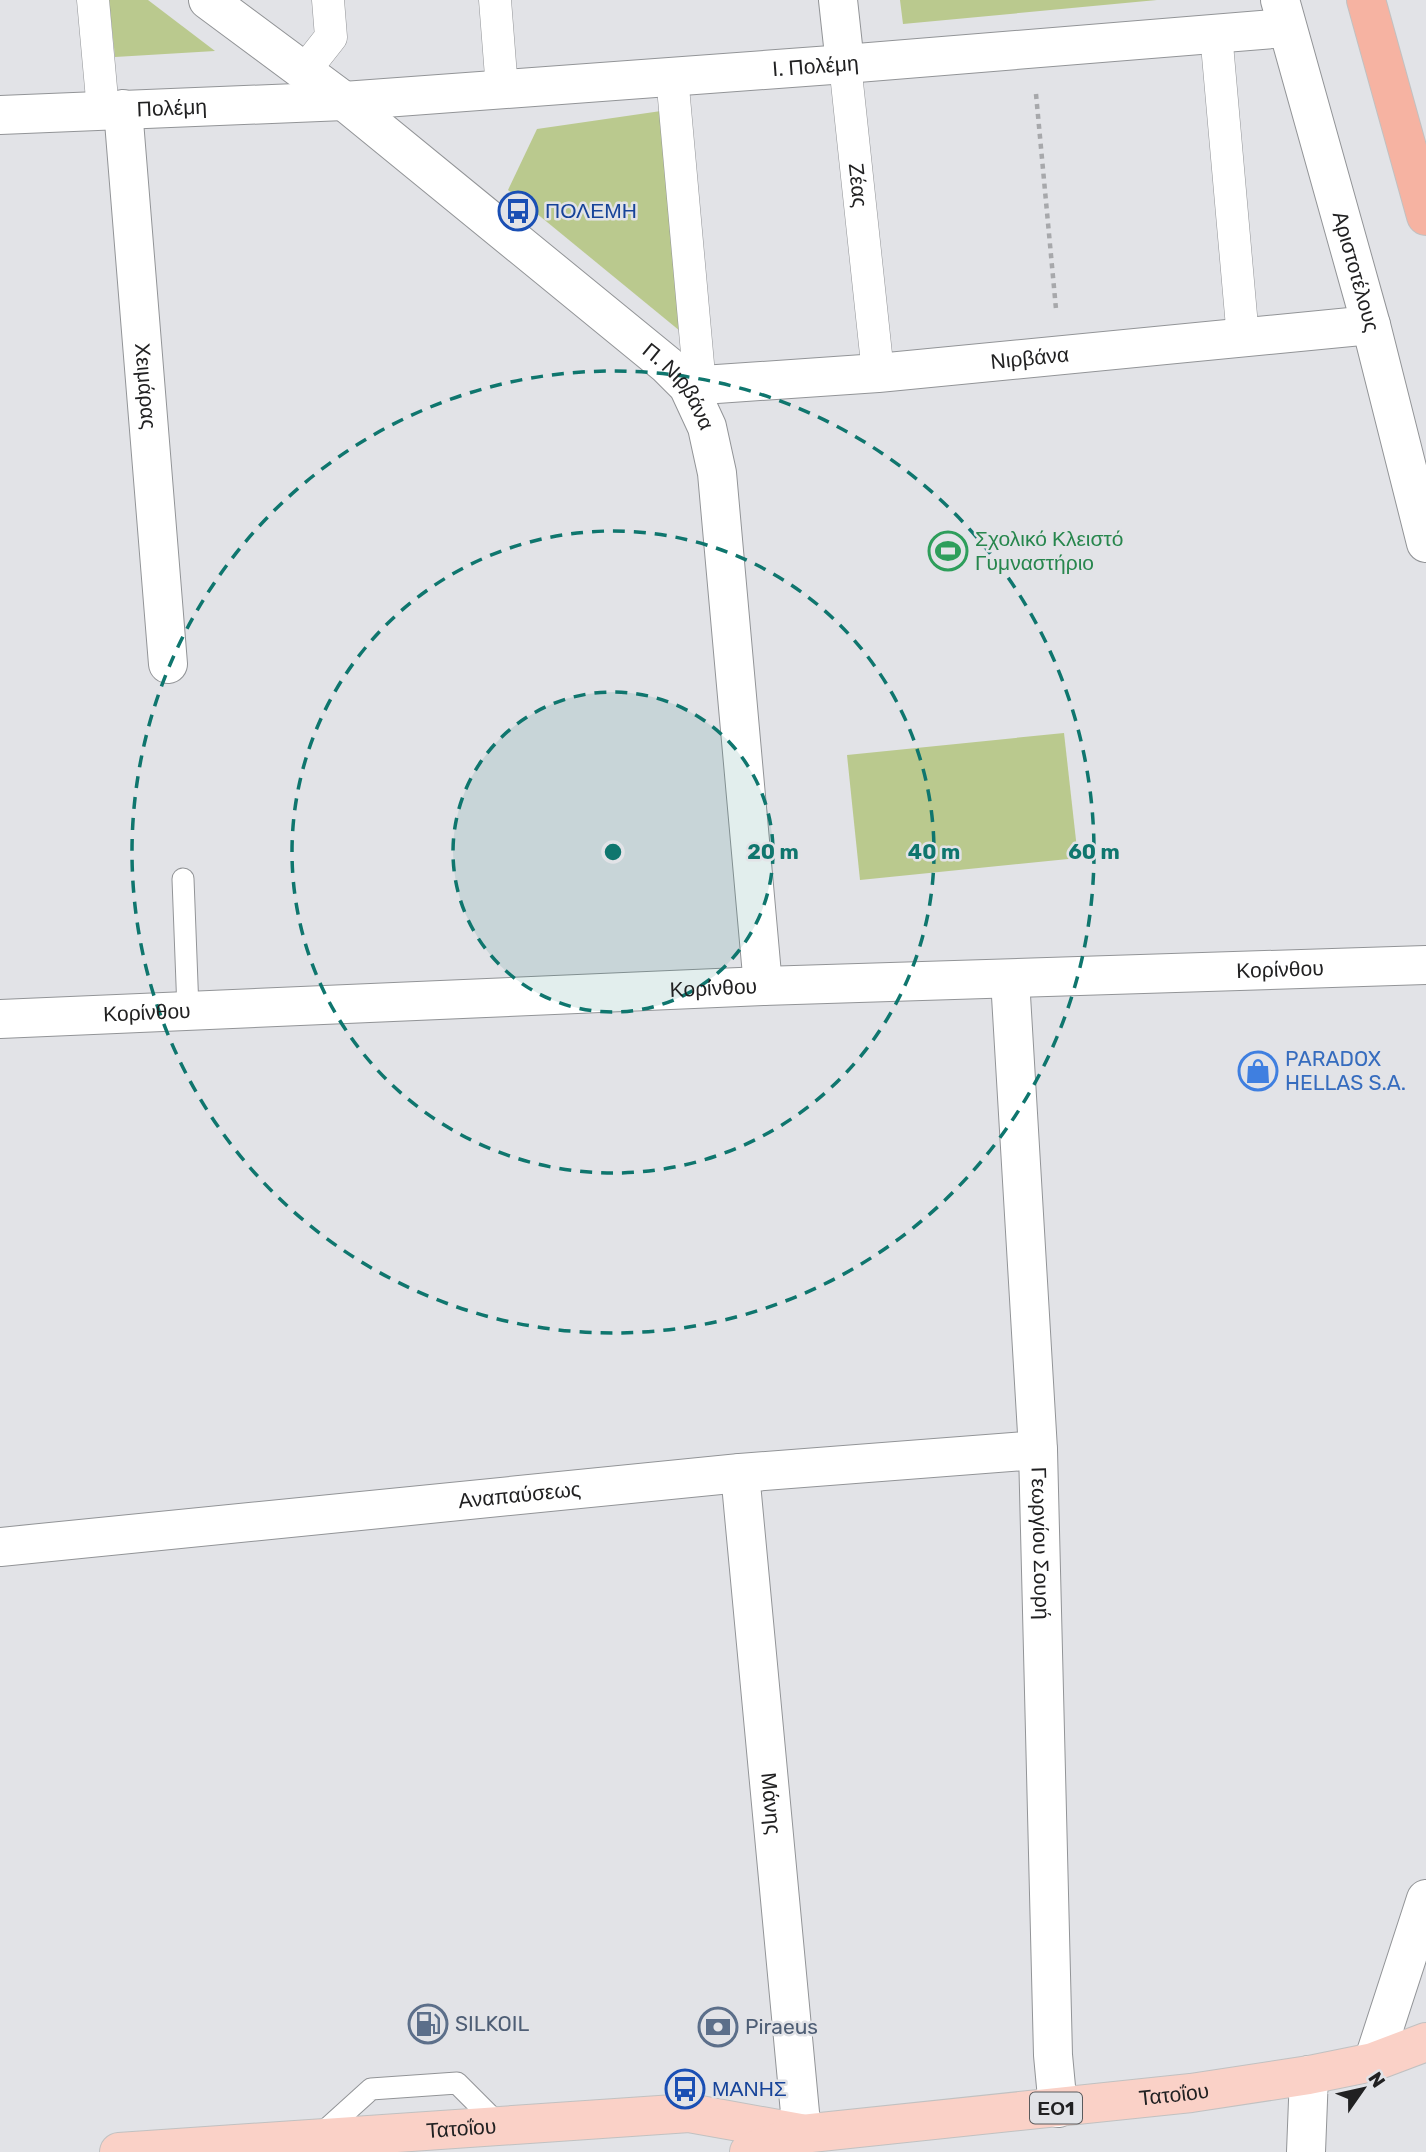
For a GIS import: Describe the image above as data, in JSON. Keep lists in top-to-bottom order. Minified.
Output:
{"streets":{"main road":["Τατοΐου","ΕΟ1"],"street":["Ι. Πολέμη","Πολέμη","Ζέας","Αριστοτέλους","Νιρβάνα","Χειμάρας","Π. Νιρβάνα","Κορίνθου","Αναπαύσεως","Γεωργίου Σουρή","Μάνης"]},"crossings":[["Ι. Πολέμη","Πολέμη"],["Ι. Πολέμη","Ζέας"],["Ι. Πολέμη","Αριστοτέλους"],["Ι. Πολέμη","Π. Νιρβάνα"],["Πολέμη","Χειμάρας"],["Πολέμη","Π. Νιρβάνα"],["Ζέας","Νιρβάνα"],["Αριστοτέλους","Νιρβάνα"],["Νιρβάνα","Π. Νιρβάνα"],["Π. Νιρβάνα","Κορίνθου"],["Κορίνθου","Γεωργίου Σουρή"],["Αναπαύσεως","Γεωργίου Σουρή"],["Αναπαύσεως","Μάνης"],["Γεωργίου Σουρή","Τατοΐου"],["Μάνης","Τατοΐου"],["Τατοΐου","ΕΟ1"]],"places":{"bus stop":["ΠΟΛΕΜΗ","ΜΑΝΗΣ"],"sports":["Σχολικό Κλειστό Γυμναστήριο"],"shop":["PARADOX HELLAS S.A."],"fuel station":["SILKOIL"],"bank":["Piraeus"]},"north":"top right","rings":["20 m","40 m","60 m"]}
